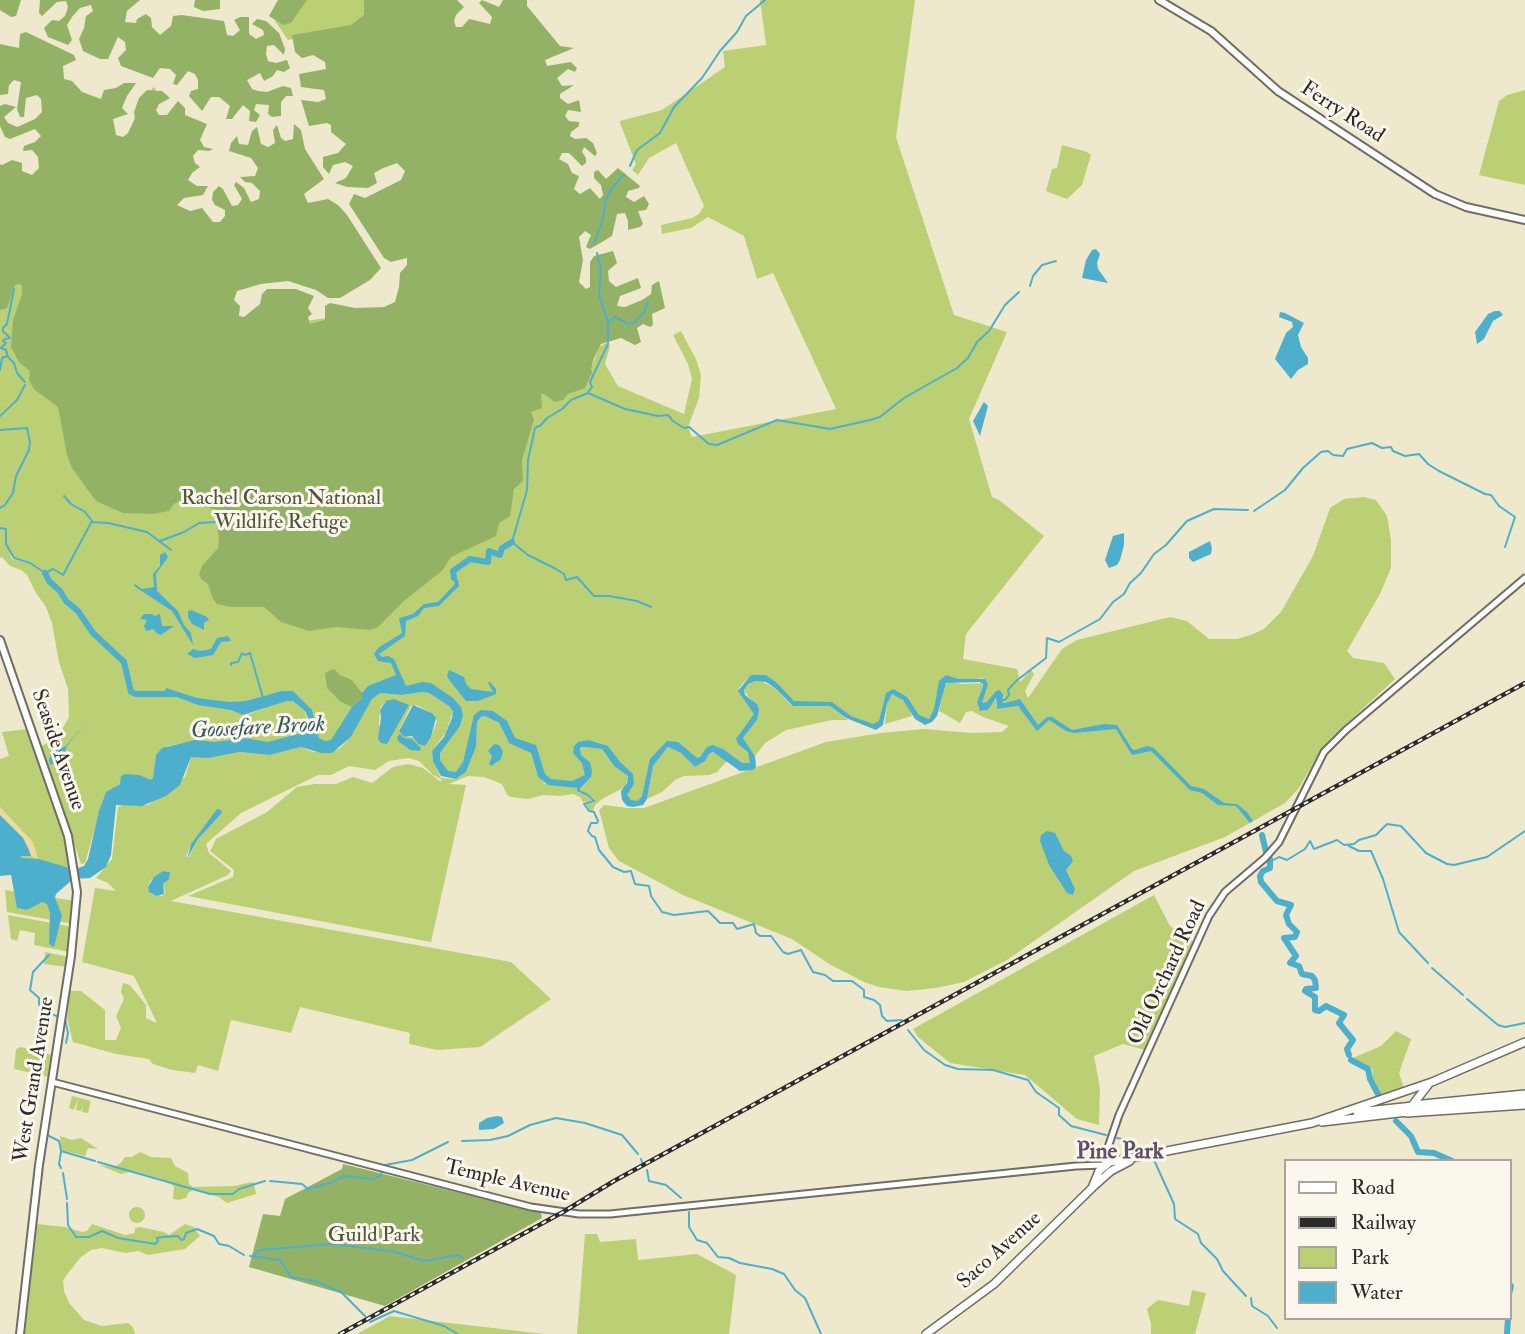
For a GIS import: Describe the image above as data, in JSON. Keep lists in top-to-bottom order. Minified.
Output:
{"streets":{"main road":["Ferry Road","Seaside Avenue","West Grand Avenue","Saco Avenue"],"street":["Old Orchard Road","Temple Avenue"]},"crossings":[["Seaside Avenue","West Grand Avenue"],["Old Orchard Road","Temple Avenue"],["Old Orchard Road","Saco Avenue"],["West Grand Avenue","Temple Avenue"],["Temple Avenue","Saco Avenue"]],"districts":["Pine Park"],"water":["Goosefare Brook"],"parks":["Rachel Carson National Wildlife Refuge","Guild Park"],"legend":["Road","Railway","Park","Water"]}
